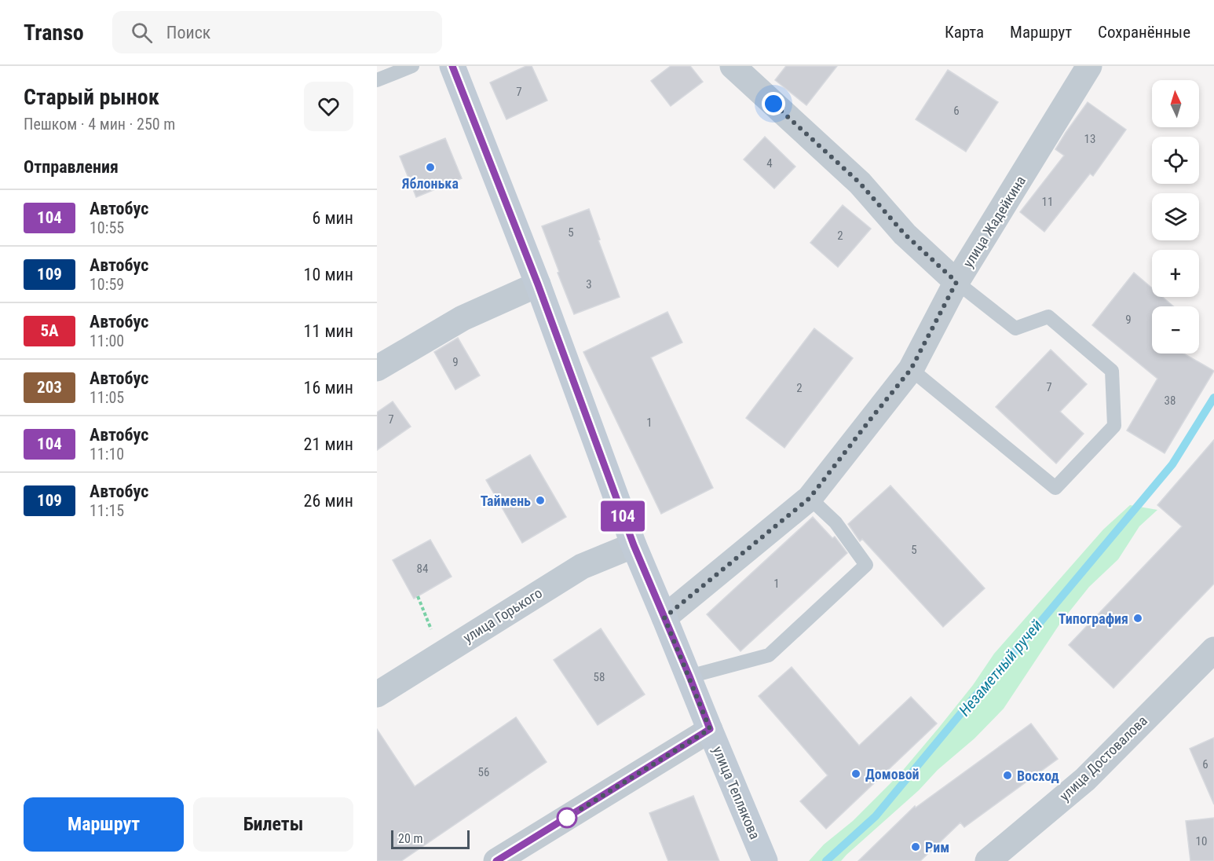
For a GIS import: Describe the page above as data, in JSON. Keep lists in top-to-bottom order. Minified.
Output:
{"streets":{"main road":["улица Теплякова"],"street":["улица Жадейкина","улица Горького","улица Достовалова"]},"crossings":[["улица Жадейкина","улица Теплякова"],["улица Горького","улица Теплякова"]],"water":["Незаметный ручей"],"places":["Яблонька","Таймень","Типография","Домовой","Восход","Рим"],"lines":["bus line 104"],"house_numbers":["7","6","13","4","11","5","2","3","9","9","7","2","38","7","1","5","84","1","58","6","56","10"],"scale_bar":"20 m","north":"top","page":{"header":"Transo","search":"Поиск","nav":["Карта","Маршрут","Сохранённые"],"heading":[["Старый рынок","Пешком · 4 мин · 250 m"],"Отправления"],"on_map":"104","map_buttons":["+","−"],"list":[{"mark":"104","name":"Автобус","note":"10:55","value":"6 мин"},{"mark":"109","name":"Автобус","note":"10:59","value":"10 мин"},{"mark":"5А","name":"Автобус","note":"11:00","value":"11 мин"},{"mark":"203","name":"Автобус","note":"11:05","value":"16 мин"},{"mark":"104","name":"Автобус","note":"11:10","value":"21 мин"},{"mark":"109","name":"Автобус","note":"11:15","value":"26 мин"}],"buttons":["Маршрут","Билеты"],"scale":"20 m"}}
